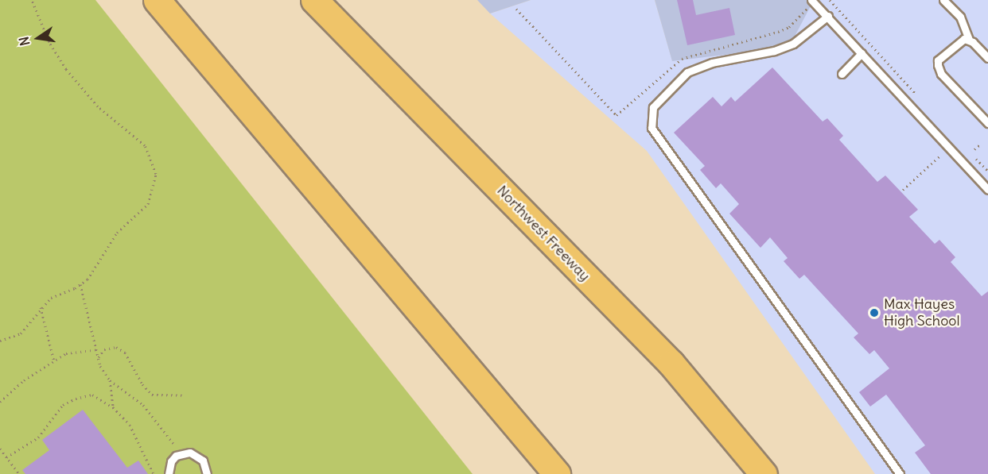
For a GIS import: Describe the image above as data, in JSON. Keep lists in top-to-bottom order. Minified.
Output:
{"streets":{"highway":["Northwest Freeway"]},"places":["Max Hayes High School"],"north":"left"}
